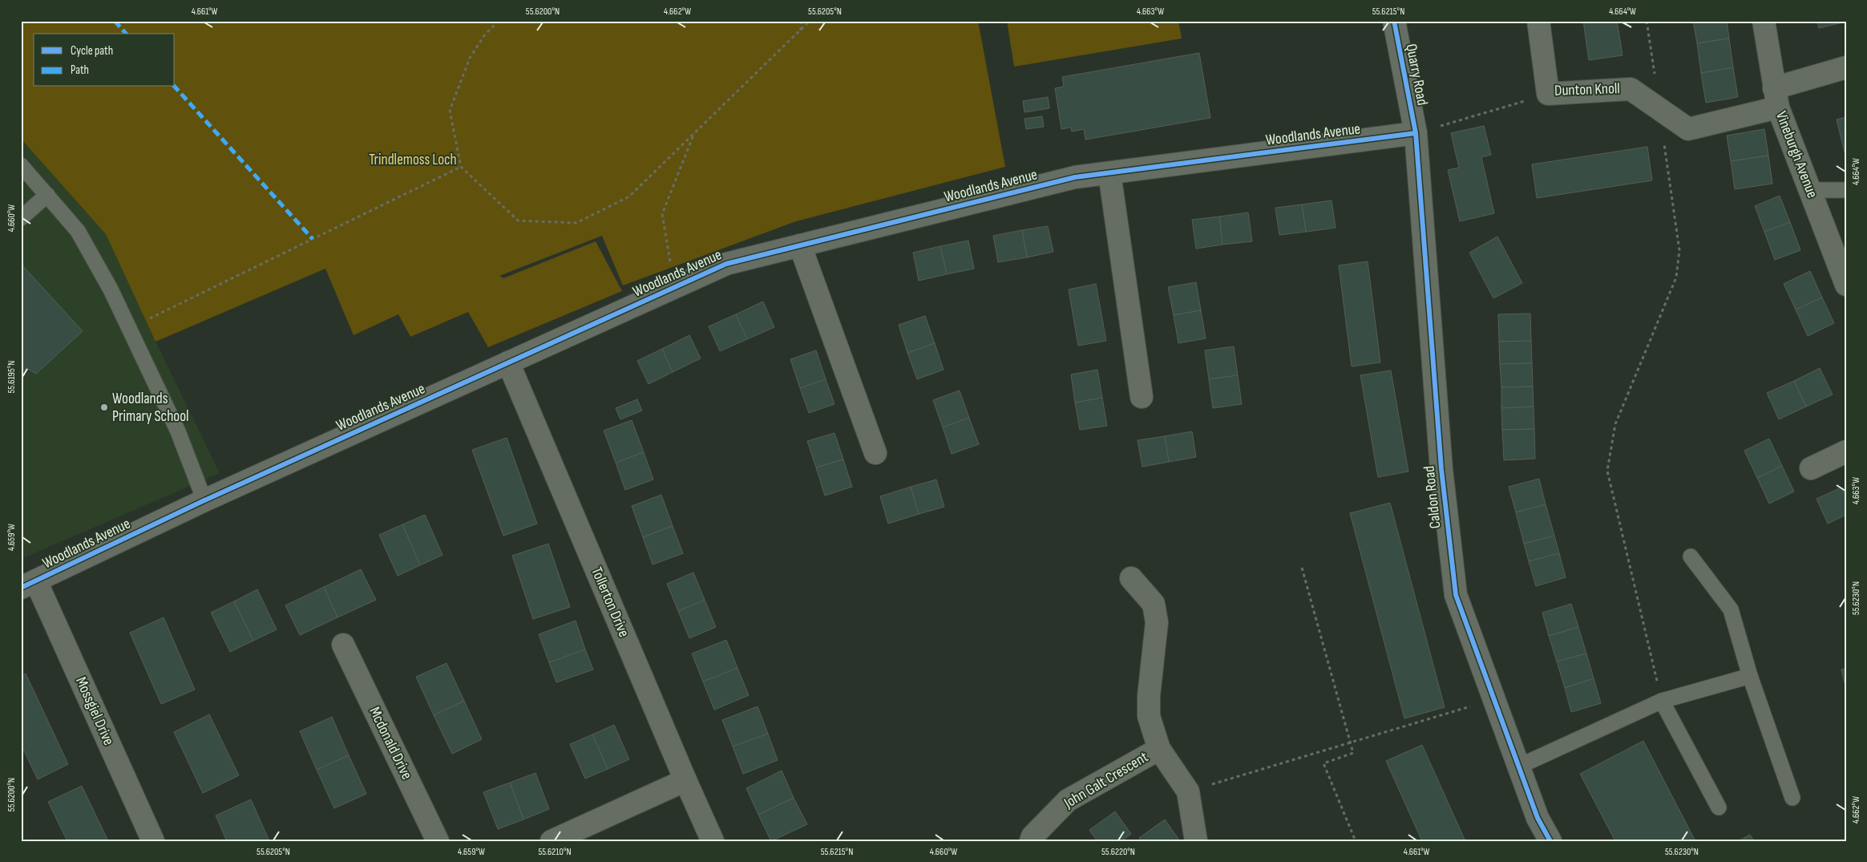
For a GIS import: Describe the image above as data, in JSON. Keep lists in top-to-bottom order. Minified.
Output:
{"streets":{"street":["Quarry Road","Dunton Knoll","Woodlands Avenue","Vineburgh Avenue","Caldon Road","Tollerton Drive","Mossgiel Drive","Mcdonald Drive","John Galt Crescent"]},"crossings":[["Quarry Road","Woodlands Avenue"],["Quarry Road","Caldon Road"],["Dunton Knoll","Vineburgh Avenue"],["Woodlands Avenue","Caldon Road"],["Woodlands Avenue","Tollerton Drive"],["Woodlands Avenue","Mossgiel Drive"]],"parks":["Trindlemoss Loch"],"places":["Woodlands Primary School"],"legend":["Cycle path","Path"],"coordinates":["4.661°W","55.6200°N","4.662°W","55.6205°N","4.663°W","55.6215°N","4.664°W","4.660°W","55.6195°N","4.659°W","55.6230°N","55.6210°N","55.6220°N"]}
